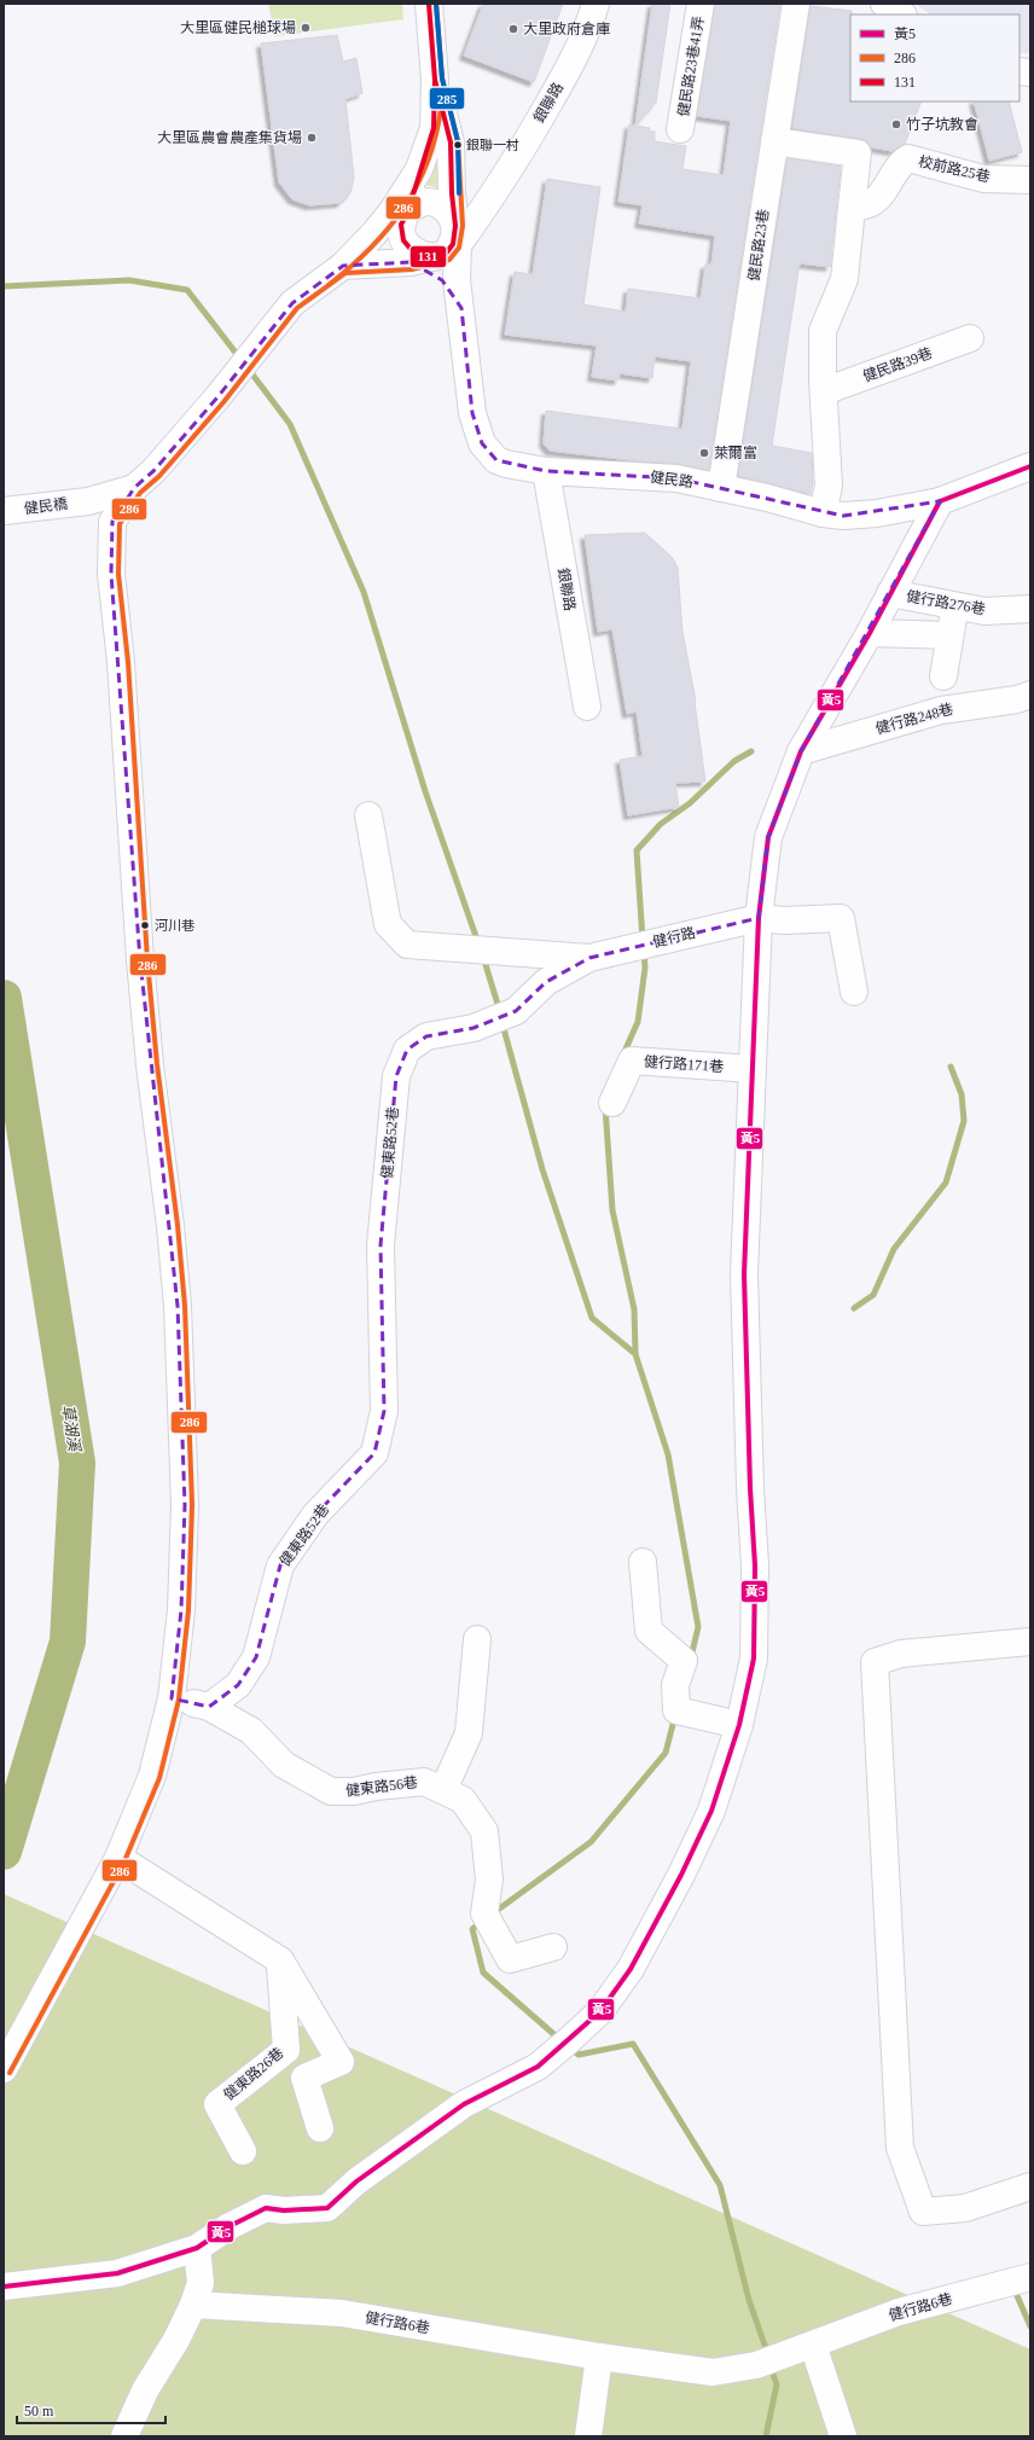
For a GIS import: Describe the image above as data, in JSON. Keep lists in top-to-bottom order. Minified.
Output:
{"streets":{"street":["健民路23巷41弄","銀聯路","校前路25巷","健民路23巷","健民路39巷","健民路","健民橋","健行路276巷","健行路248巷","健行路","健行路171巷","健東路52巷","健東路56巷","健東路26巷","健行路6巷"]},"crossings":[["銀聯路","健民路"],["健民路23巷","健民路"],["健行路","健東路52巷"],["健東路52巷","健東路56巷"]],"water":["草湖溪"],"places":["大里區健民槌球場","大里政府倉庫","竹子坑教會","大里區農會農產集貨場","銀聯一村","萊爾富","河川巷"],"lines":["transit line 286","transit line 131","transit line 285","transit line 黃5"],"legend":["黃5","286","131"],"scale_bar":"50 m"}
